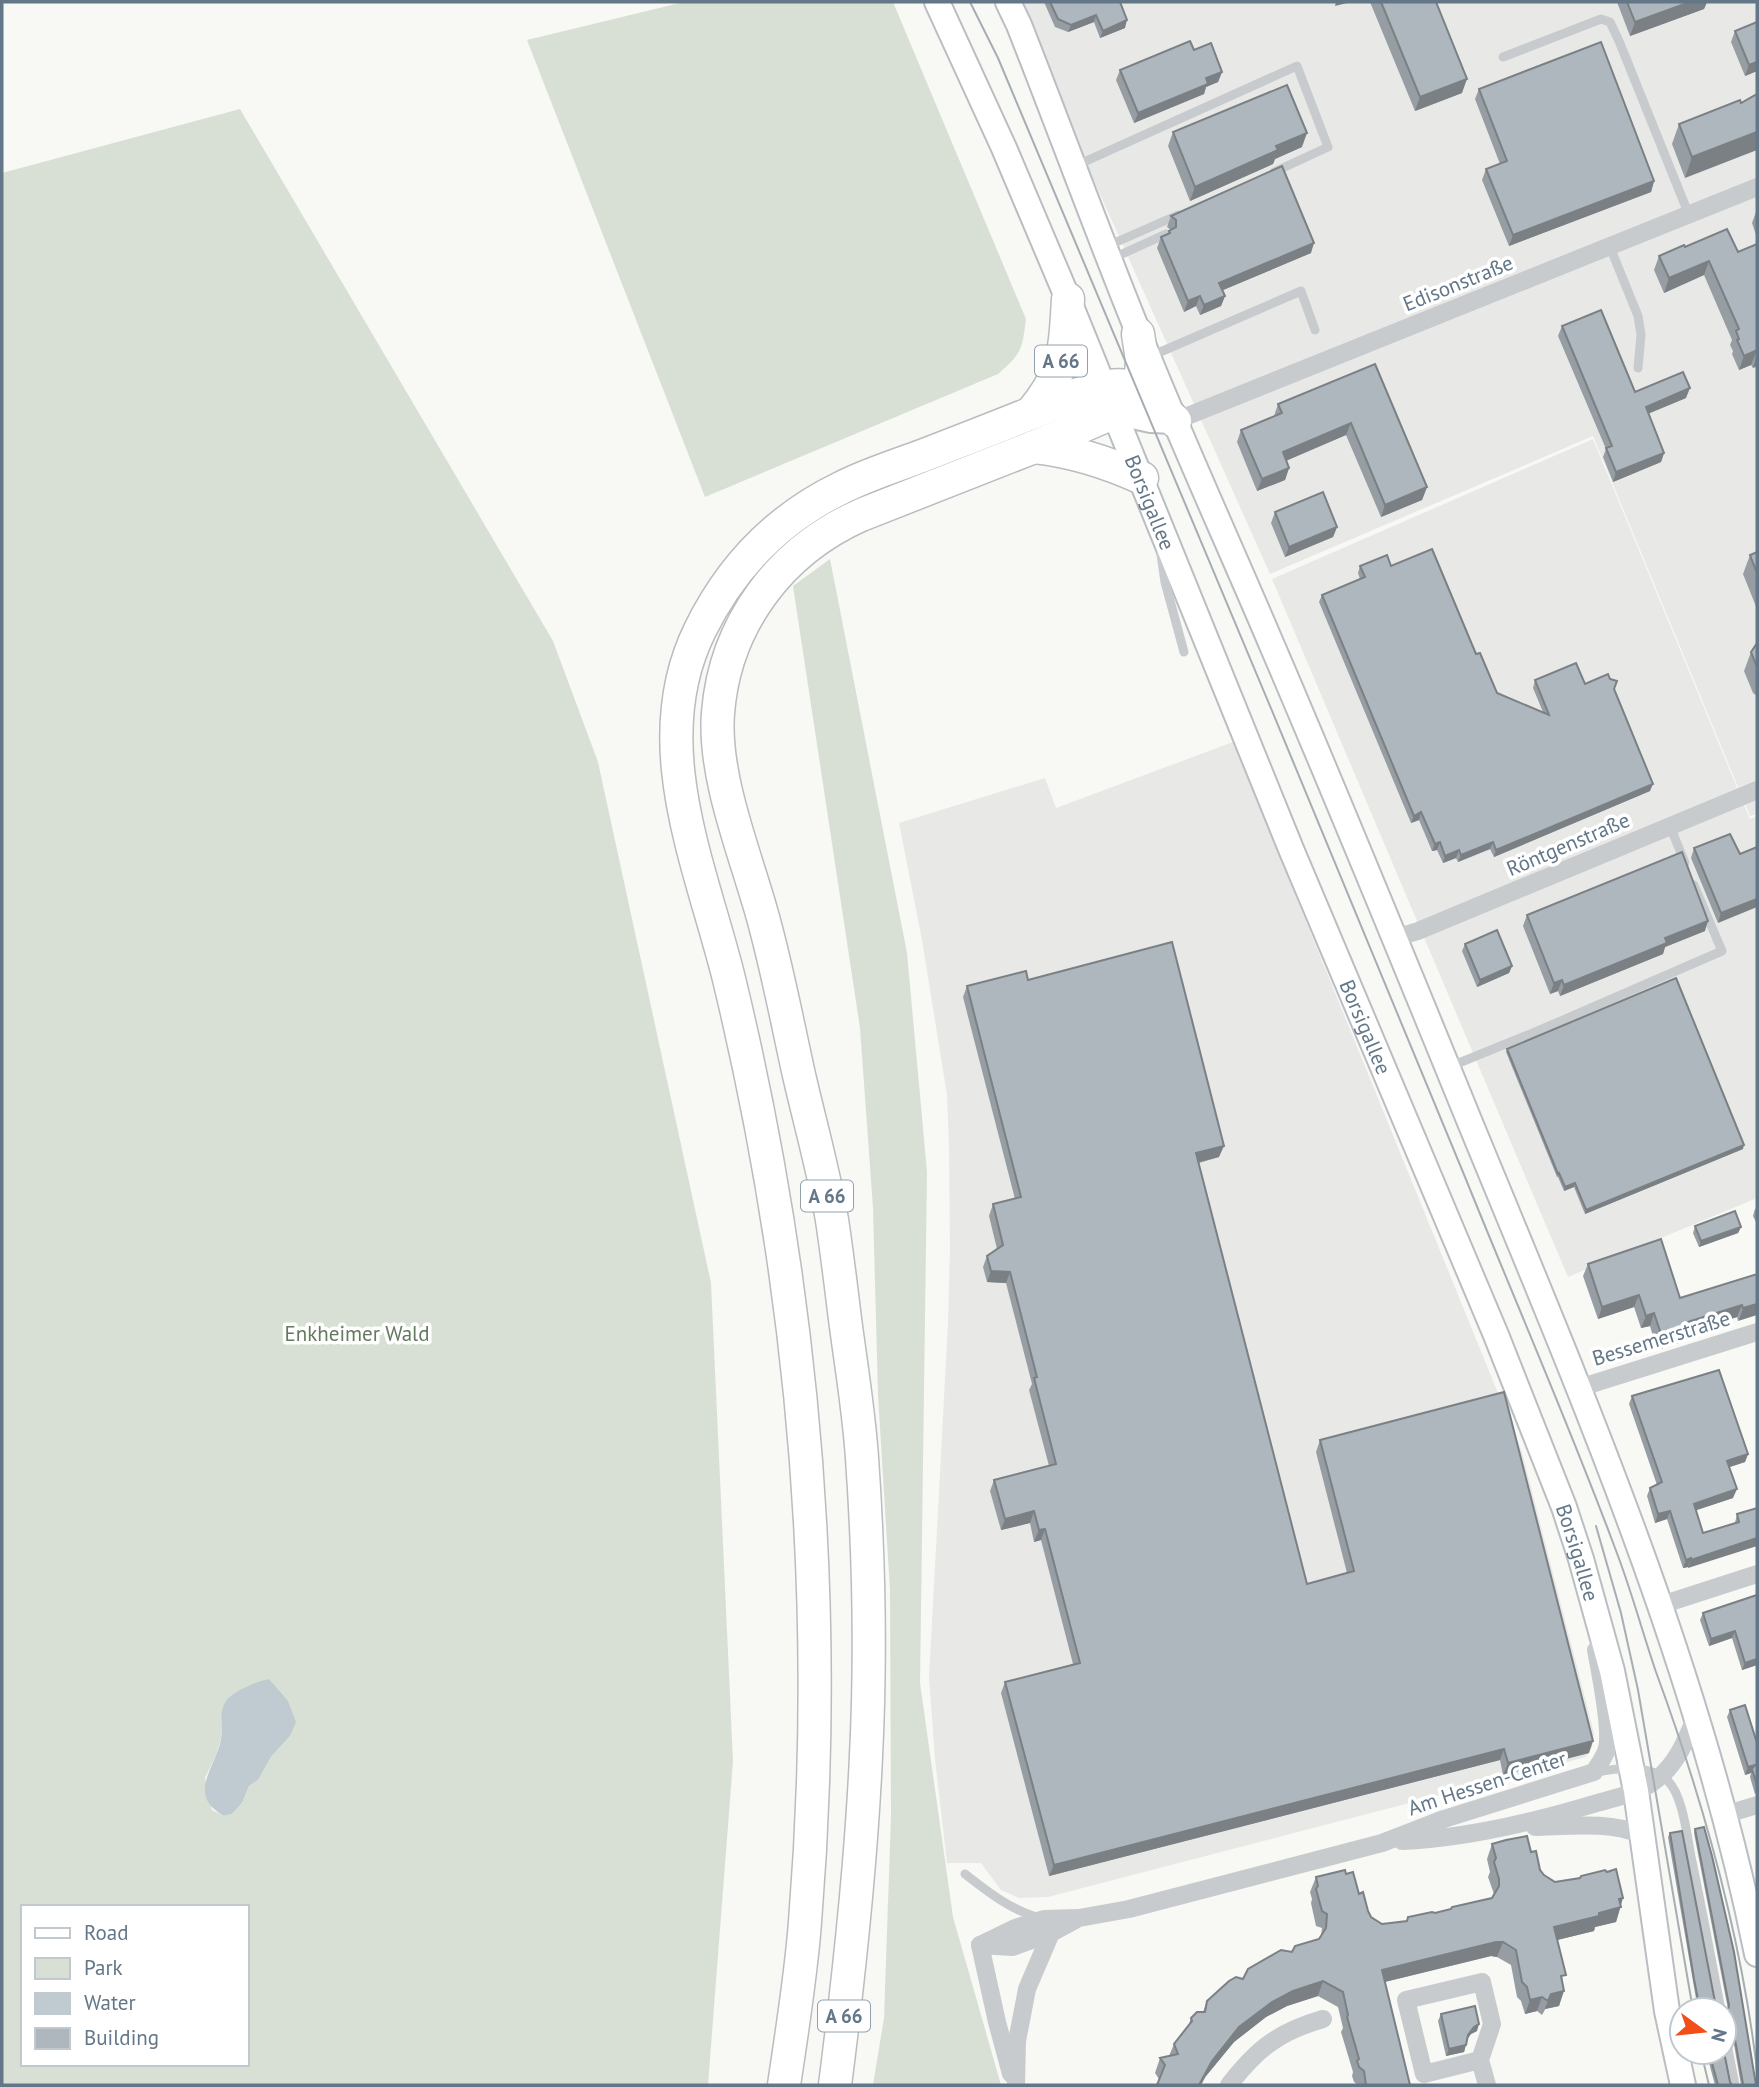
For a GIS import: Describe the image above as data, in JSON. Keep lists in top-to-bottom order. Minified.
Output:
{"streets":{"highway":["A 66"],"main road":["Borsigallee"],"street":["Edisonstraße","Röntgenstraße","Bessemerstraße","Am Hessen-Center"]},"crossings":[["A 66","Borsigallee"],["Borsigallee","Am Hessen-Center"]],"parks":["Enkheimer Wald"],"legend":["Road","Park","Water","Building"],"north":"right"}
